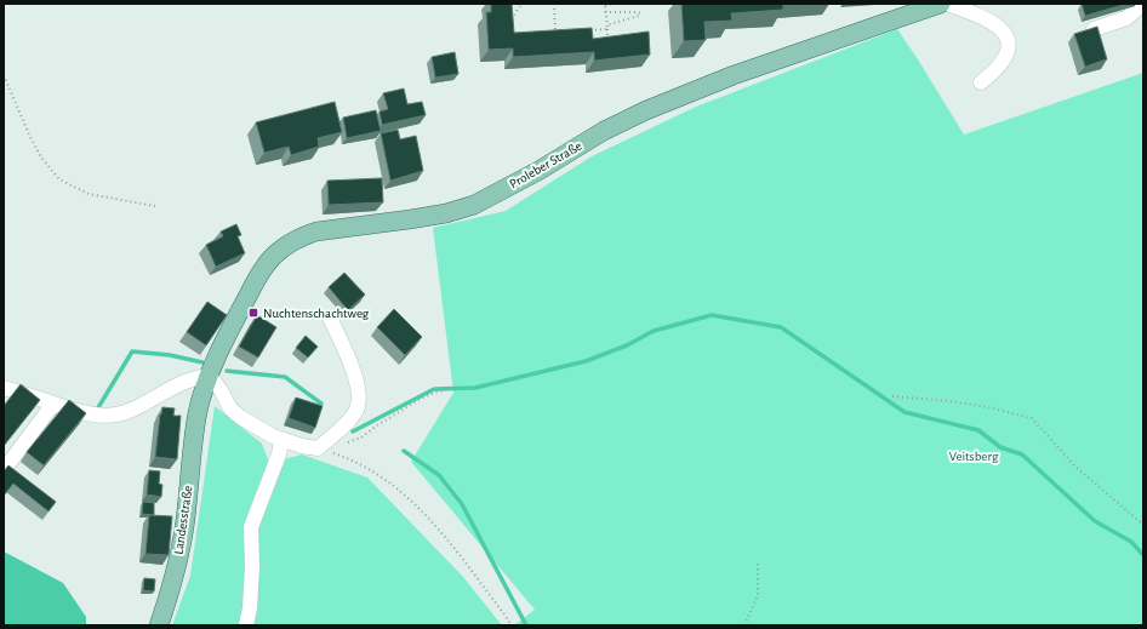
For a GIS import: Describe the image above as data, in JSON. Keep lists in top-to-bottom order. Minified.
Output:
{"streets":{"main road":["Proleber Straße","Landesstraße"]},"crossings":[["Proleber Straße","Landesstraße"]],"parks":["Veitsberg"],"places":{"transit":["Nuchtenschachtweg"]}}
